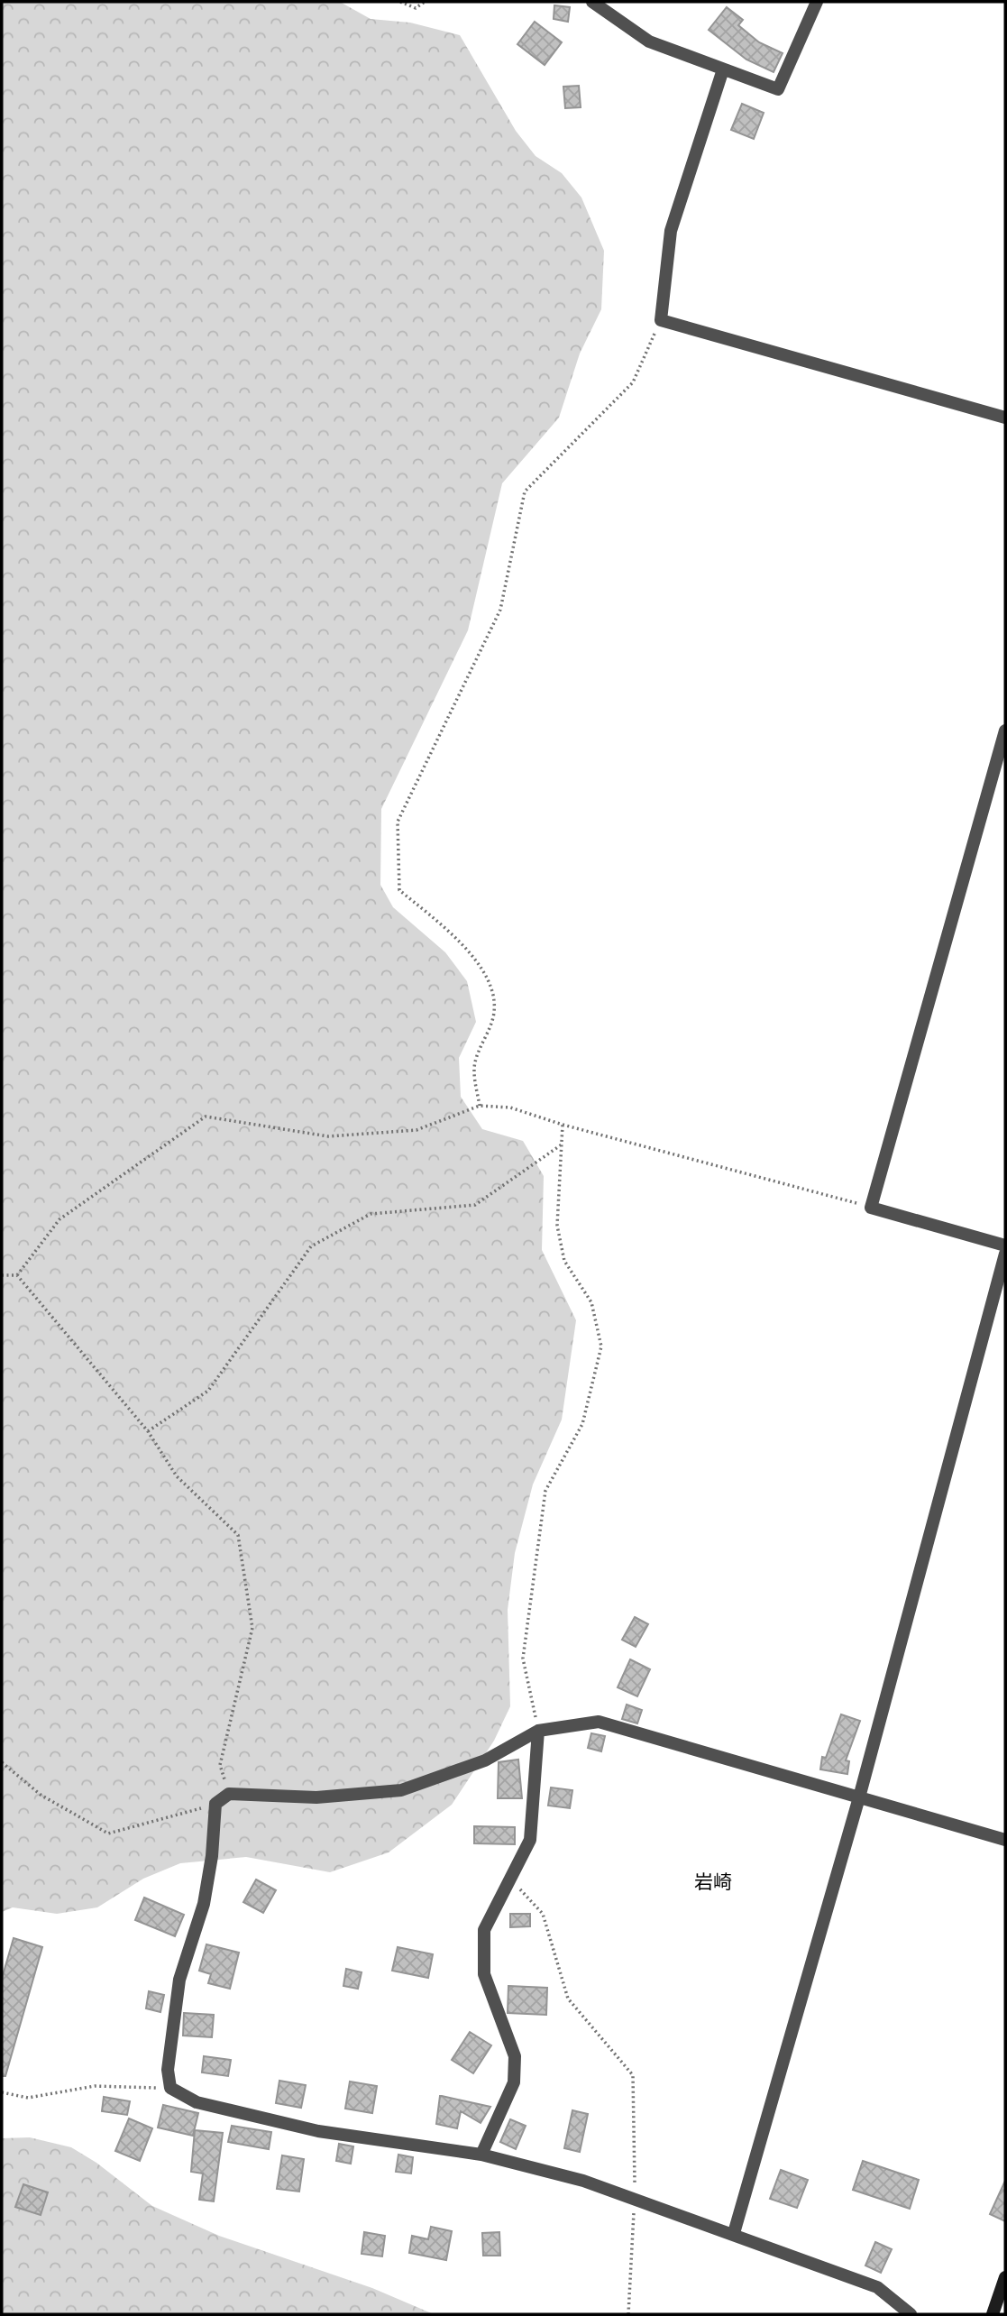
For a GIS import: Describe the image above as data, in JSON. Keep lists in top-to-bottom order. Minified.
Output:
{"districts":["岩崎"]}
